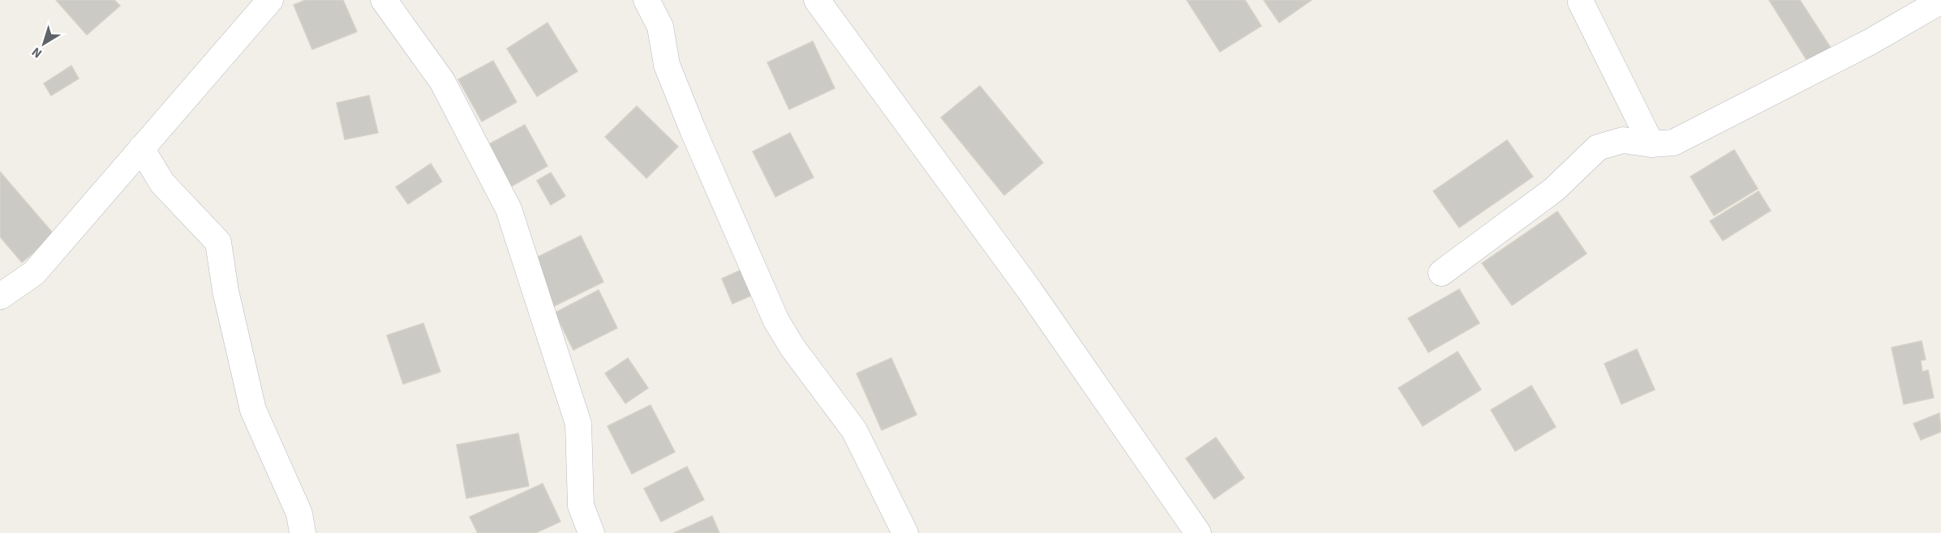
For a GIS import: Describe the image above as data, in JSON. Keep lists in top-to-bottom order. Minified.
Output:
{"north":"bottom left"}
